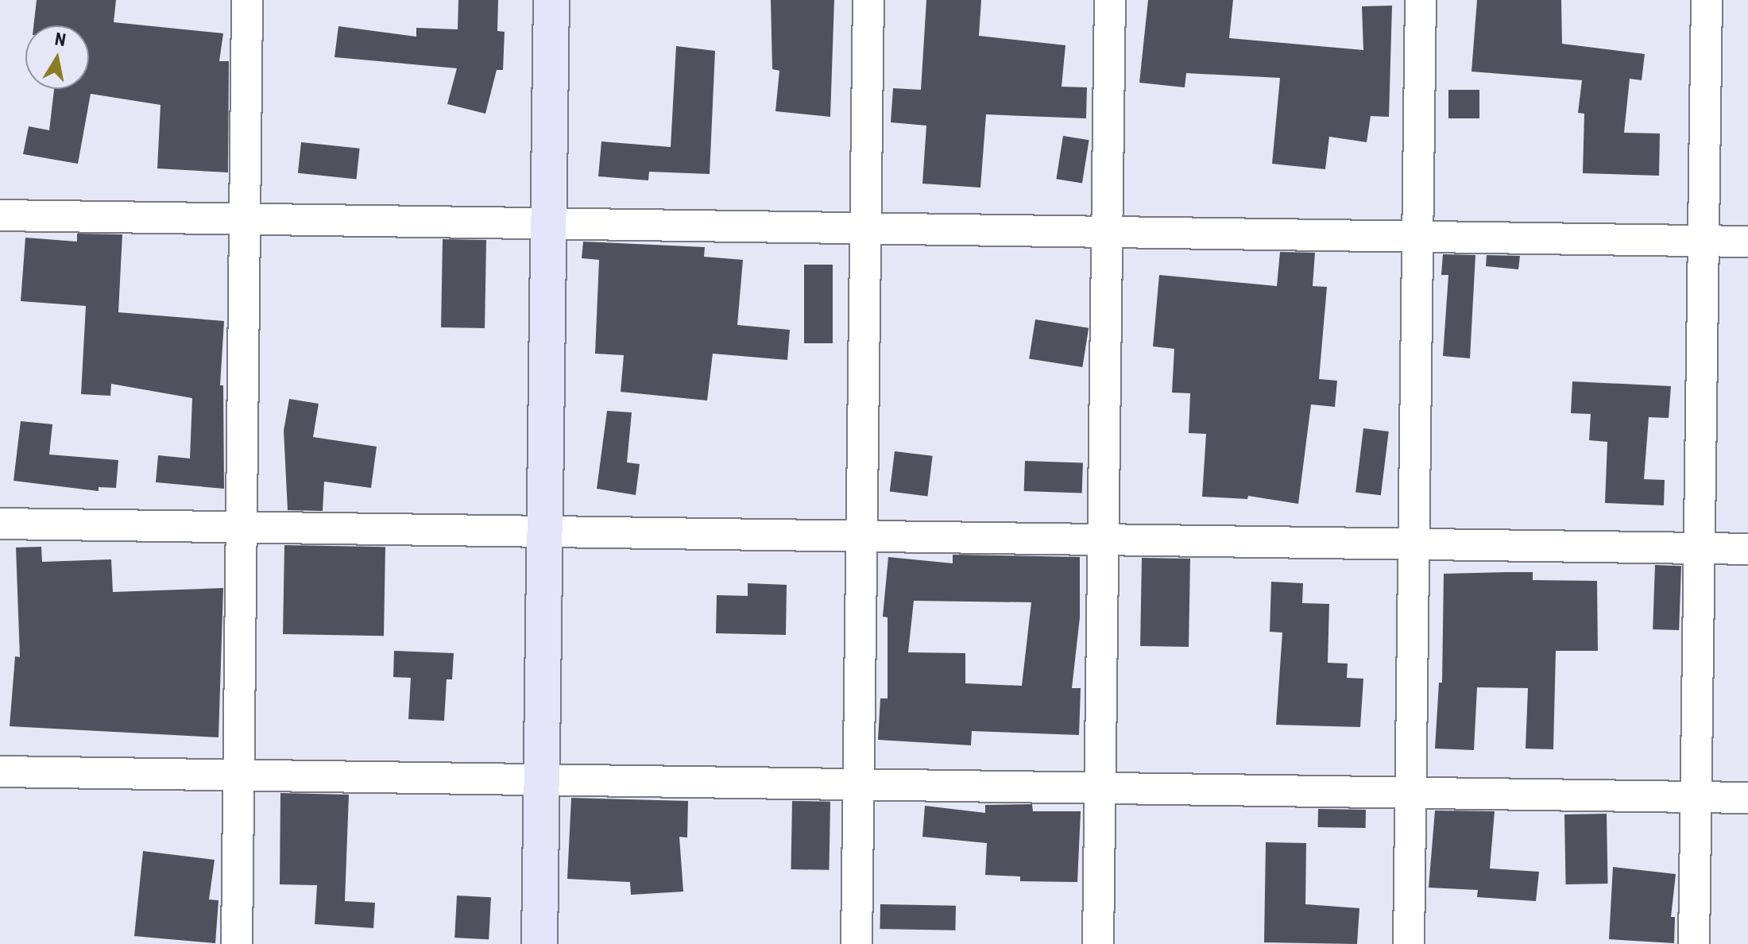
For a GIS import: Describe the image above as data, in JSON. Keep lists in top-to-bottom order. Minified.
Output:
{"north":"top"}
